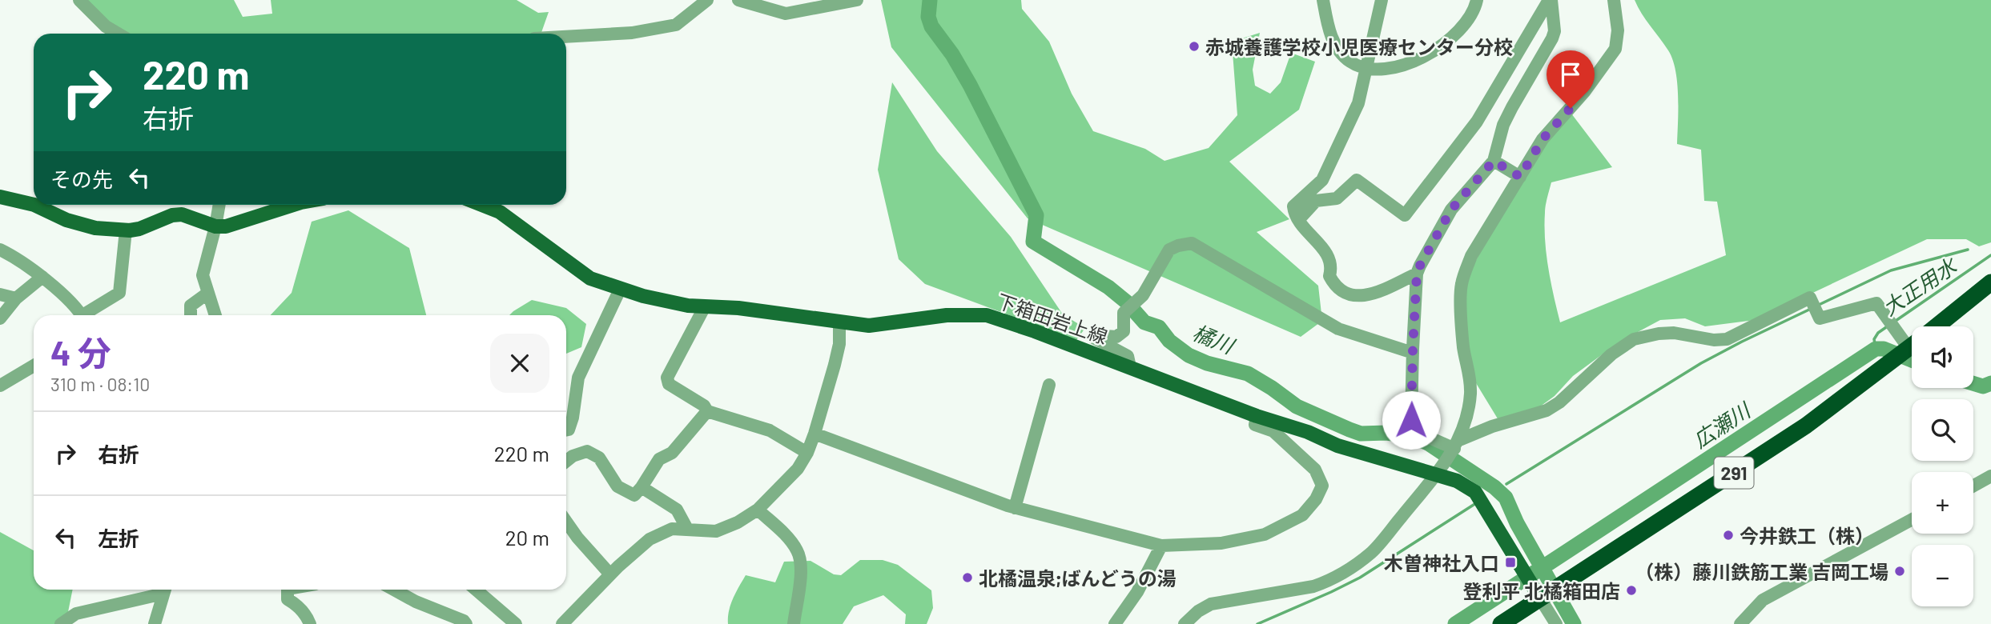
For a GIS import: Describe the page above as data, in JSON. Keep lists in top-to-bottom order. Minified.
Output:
{"streets":{"highway":["291"],"main road":["下箱田岩上線"]},"crossings":[["下箱田岩上線","291"]],"water":["大正用水","橘川","広瀬川"],"places":{"other":["赤城養護学校小児医療センター分校","今井鉄工（株）","（株）藤川鉄筋工業 吉岡工場","北橘温泉;ばんどうの湯","登利平 北橘箱田店"],"transit":["木曽神社入口"]},"page":{"turn":["220 m","右折"],"then":"その先","heading":["4 分","310 m · 08:10"],"map_buttons":["+","−"],"list":[{"name":"右折","value":"220 m"},{"name":"左折","value":"20 m"}]}}
